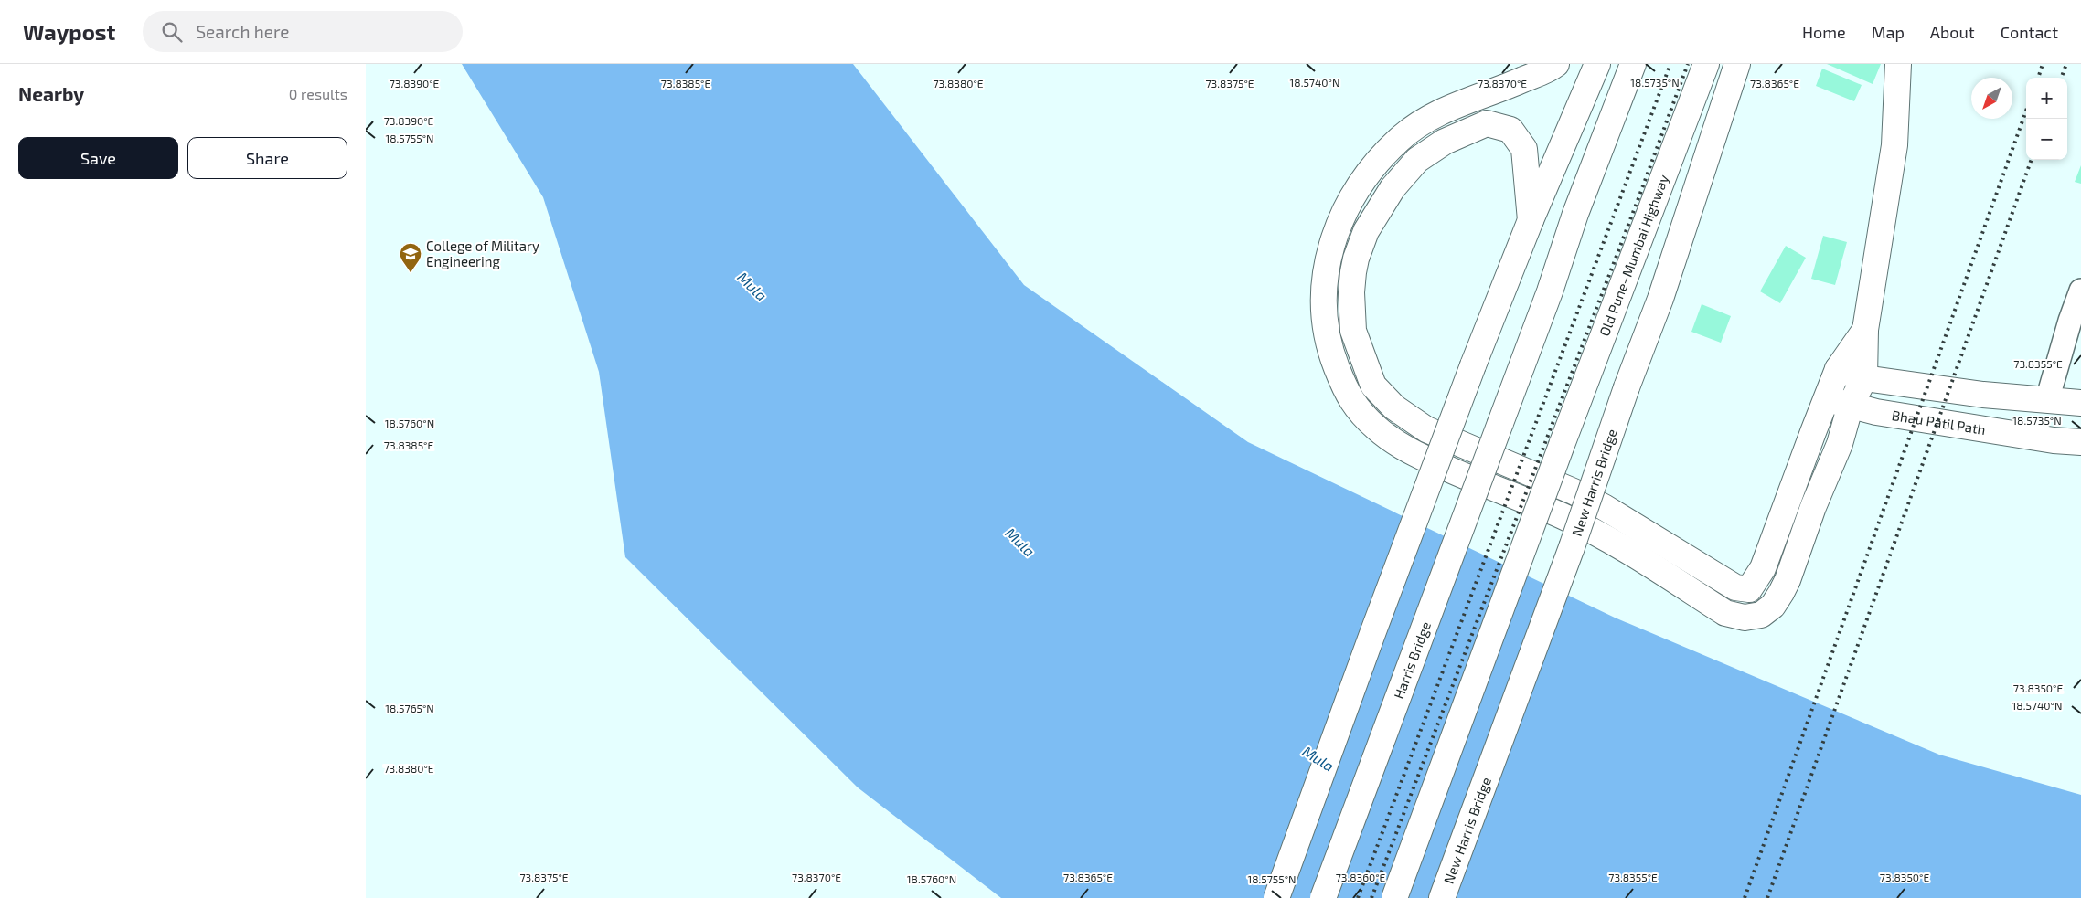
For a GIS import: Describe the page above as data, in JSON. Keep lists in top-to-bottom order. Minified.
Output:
{"streets":{"main road":["Old Pune–Mumbai Highway","Bhau Patil Path","New Harris Bridge","Harris Bridge"]},"water":["Mula"],"places":{"school or university":["College of Military Engineering"]},"north":"bottom left","page":{"header":"Waypost","search":"Search here","nav":["Home","Map","About","Contact"],"heading":["Nearby","0 results"],"map_buttons":["+","−"],"buttons":["Save","Share"]},"coordinates":["18.5740°N","18.5735°N","73.8390°E","73.8385°E","73.8380°E","73.8375°E","73.8370°E","73.8365°E","18.5755°N","73.8355°E","18.5760°N","73.8350°E","18.5765°N","73.8360°E"]}
